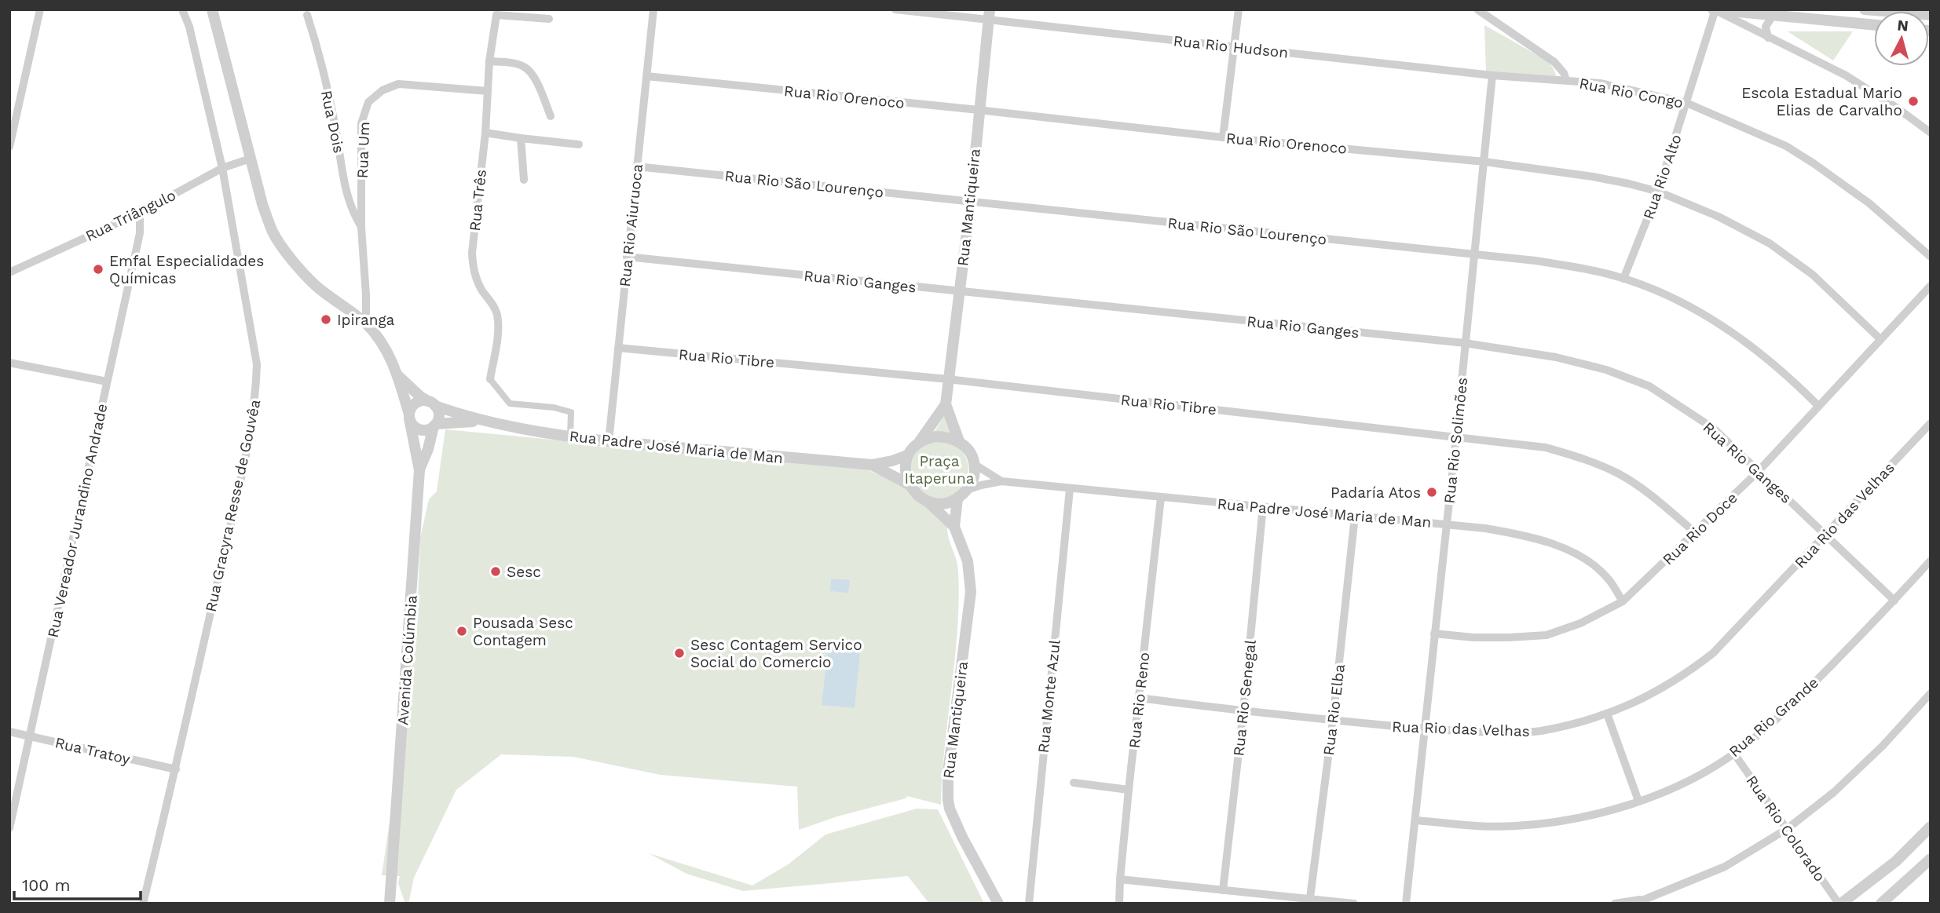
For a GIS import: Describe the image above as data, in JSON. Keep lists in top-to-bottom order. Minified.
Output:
{"streets":{"street":["Rua Rio Hudson","Rua Rio Congo","Rua Rio Orenoco","Rua Dois","Rua Um","Rua Rio Alto","Rua Rio São Lourenço","Rua Três","Rua Mantiqueira","Rua Triângulo","Rua Rio Aiuruoca","Rua Rio Ganges","Rua Rio Tibre","Rua Rio Solimões","Rua Padre José Maria de Man","Rua Gracyra Resse de Gouvêa","Rua Rio das Velhas","Rua Vereador Jurandino Andrade","Rua Rio Doce","Avenida Colúmbia","Rua Monte Azul","Rua Rio Senegal","Rua Rio Reno","Rua Rio Elba","Rua Rio Grande","Rua Tratoy","Rua Rio Colorado"]},"crossings":[["Rua Rio Hudson","Rua Rio Congo"],["Rua Rio Hudson","Rua Mantiqueira"],["Rua Rio Hudson","Rua Rio Solimões"],["Rua Rio Congo","Rua Rio Alto"],["Rua Rio Orenoco","Rua Rio Alto"],["Rua Rio Orenoco","Rua Mantiqueira"],["Rua Rio Orenoco","Rua Rio Aiuruoca"],["Rua Rio Orenoco","Rua Rio Solimões"],["Rua Rio Orenoco","Rua Rio Doce"],["Rua Dois","Rua Um"],["Rua Um","Rua Três"],["Rua Rio Alto","Rua Rio São Lourenço"],["Rua Rio São Lourenço","Rua Mantiqueira"],["Rua Rio São Lourenço","Rua Rio Aiuruoca"],["Rua Rio São Lourenço","Rua Rio Solimões"],["Rua Rio São Lourenço","Rua Rio Doce"],["Rua Mantiqueira","Rua Rio Ganges"],["Rua Mantiqueira","Rua Rio Tibre"],["Rua Mantiqueira","Rua Padre José Maria de Man"],["Rua Triângulo","Rua Gracyra Resse de Gouvêa"],["Rua Triângulo","Rua Vereador Jurandino Andrade"],["Rua Rio Aiuruoca","Rua Rio Ganges"],["Rua Rio Aiuruoca","Rua Rio Tibre"],["Rua Rio Aiuruoca","Rua Padre José Maria de Man"],["Rua Rio Ganges","Rua Rio Solimões"],["Rua Rio Ganges","Rua Rio das Velhas"],["Rua Rio Ganges","Rua Rio Doce"],["Rua Rio Ganges","Rua Rio Grande"],["Rua Rio Tibre","Rua Rio Solimões"],["Rua Rio Tibre","Rua Rio Doce"],["Rua Rio Solimões","Rua Padre José Maria de Man"],["Rua Rio Solimões","Rua Rio das Velhas"],["Rua Rio Solimões","Rua Rio Doce"],["Rua Rio Solimões","Rua Rio Grande"],["Rua Padre José Maria de Man","Rua Rio Doce"],["Rua Padre José Maria de Man","Avenida Colúmbia"],["Rua Padre José Maria de Man","Rua Monte Azul"],["Rua Padre José Maria de Man","Rua Rio Senegal"],["Rua Padre José Maria de Man","Rua Rio Reno"],["Rua Padre José Maria de Man","Rua Rio Elba"],["Rua Gracyra Resse de Gouvêa","Rua Tratoy"],["Rua Rio das Velhas","Rua Rio Senegal"],["Rua Rio das Velhas","Rua Rio Reno"],["Rua Rio das Velhas","Rua Rio Elba"],["Rua Vereador Jurandino Andrade","Rua Tratoy"],["Rua Rio Grande","Rua Rio Colorado"]],"parks":["Praça Itaperuna"],"places":["Escola Estadual Mario Elias de Carvalho","Emfal Especialidades Químicas","Ipiranga","Padaría Atos","Sesc","Pousada Sesc Contagem","Sesc Contagem Servico Social do Comercio"],"scale_bar":"100 m","north":"top"}
